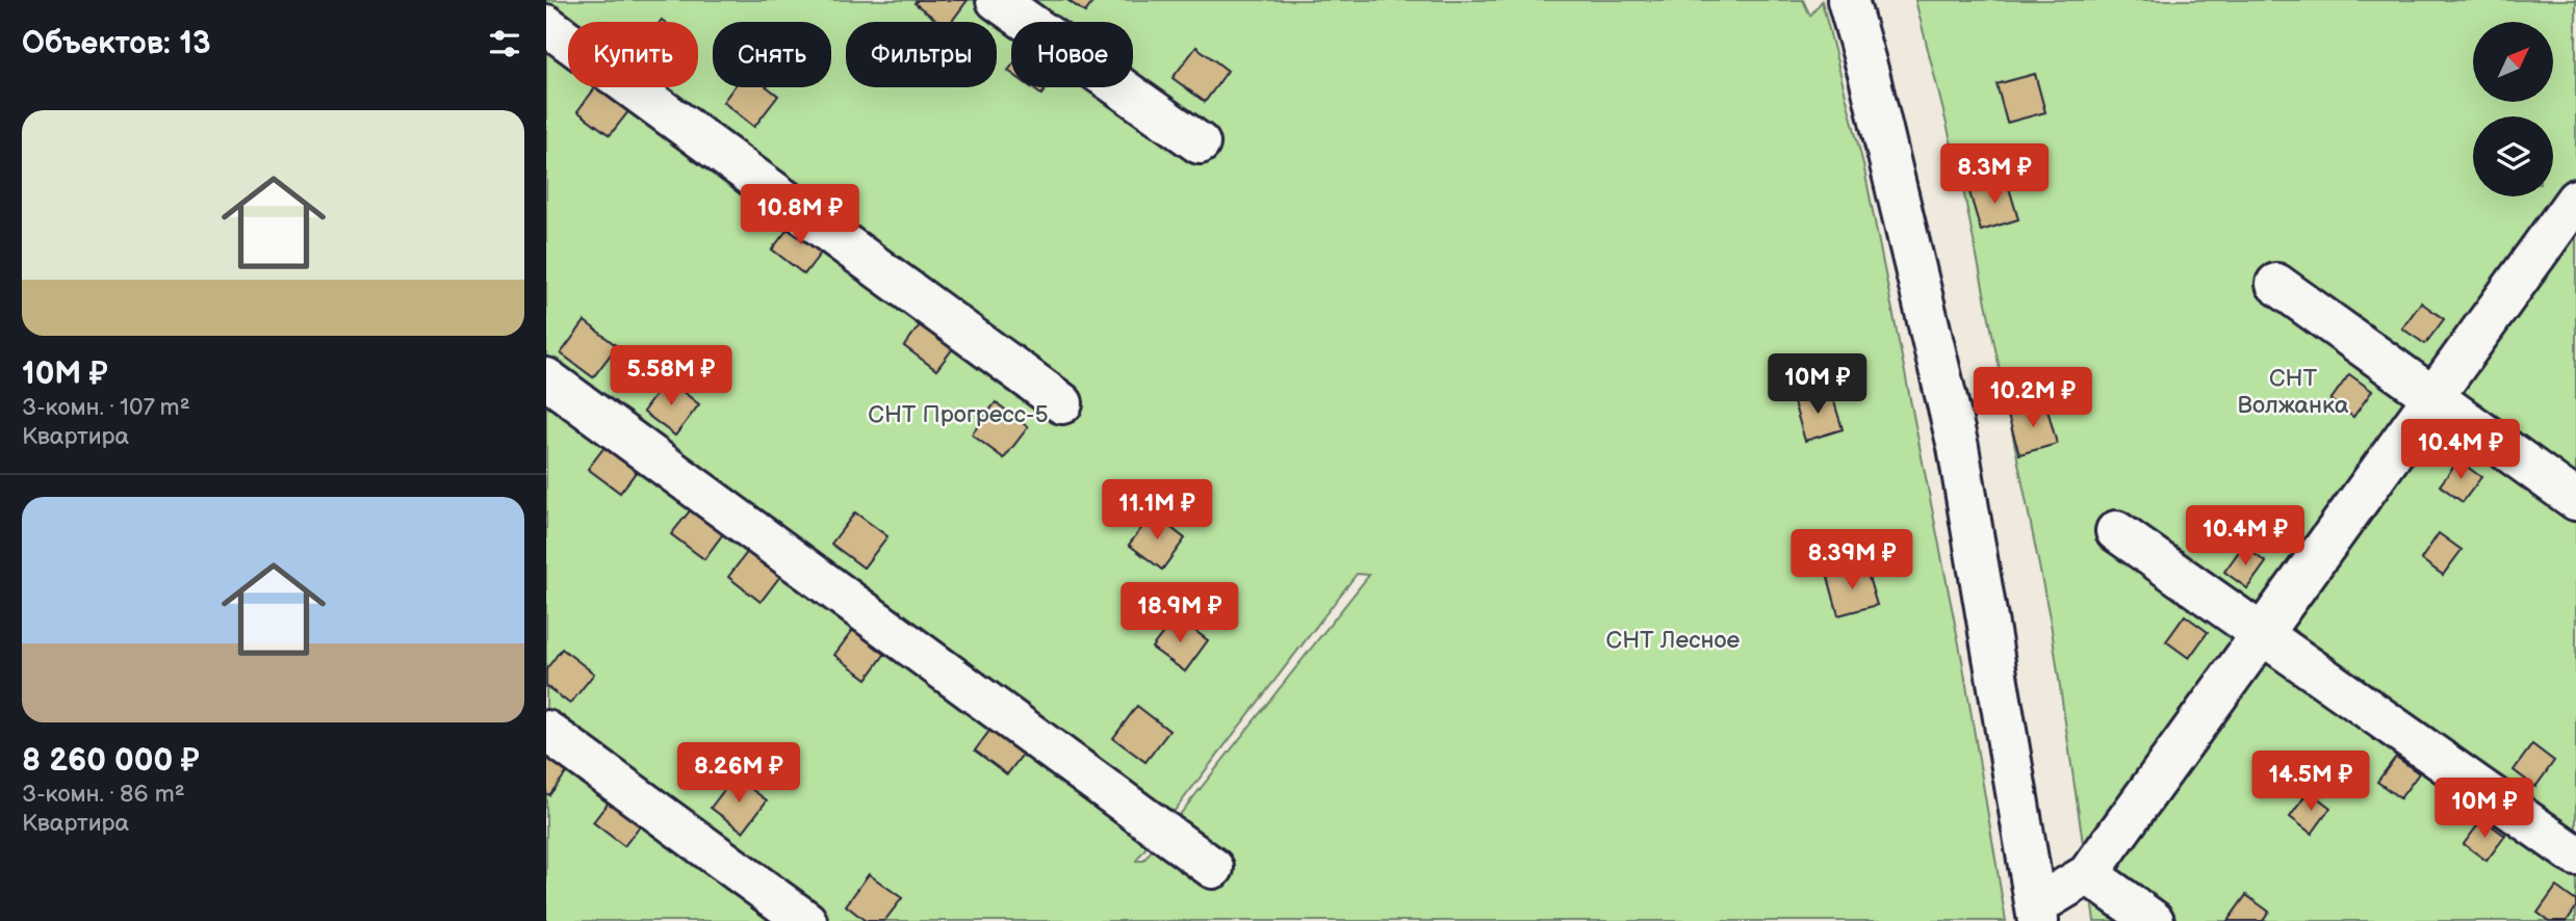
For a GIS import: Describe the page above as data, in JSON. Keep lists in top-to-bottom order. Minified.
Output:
{"parks":["СНТ Волжанка","СНТ Прогресс-5","СНТ Лесное"],"north":"top right","page":{"heading":"Объектов: 13","chip":["Купить","Снять","Фильтры","Новое"],"list":[{"name":"10M ₽","note":"3-комн. · 107 m² · Квартира"},{"name":"8 260 000 ₽","note":"3-комн. · 86 m² · Квартира"}],"price":["8.3M ₽","10.8M ₽","5.58M ₽","10M ₽","10.2M ₽","10.4M ₽","11.1M ₽","10.4M ₽","8.39M ₽","18.9M ₽","8.26M ₽","14.5M ₽","10M ₽"]}}
